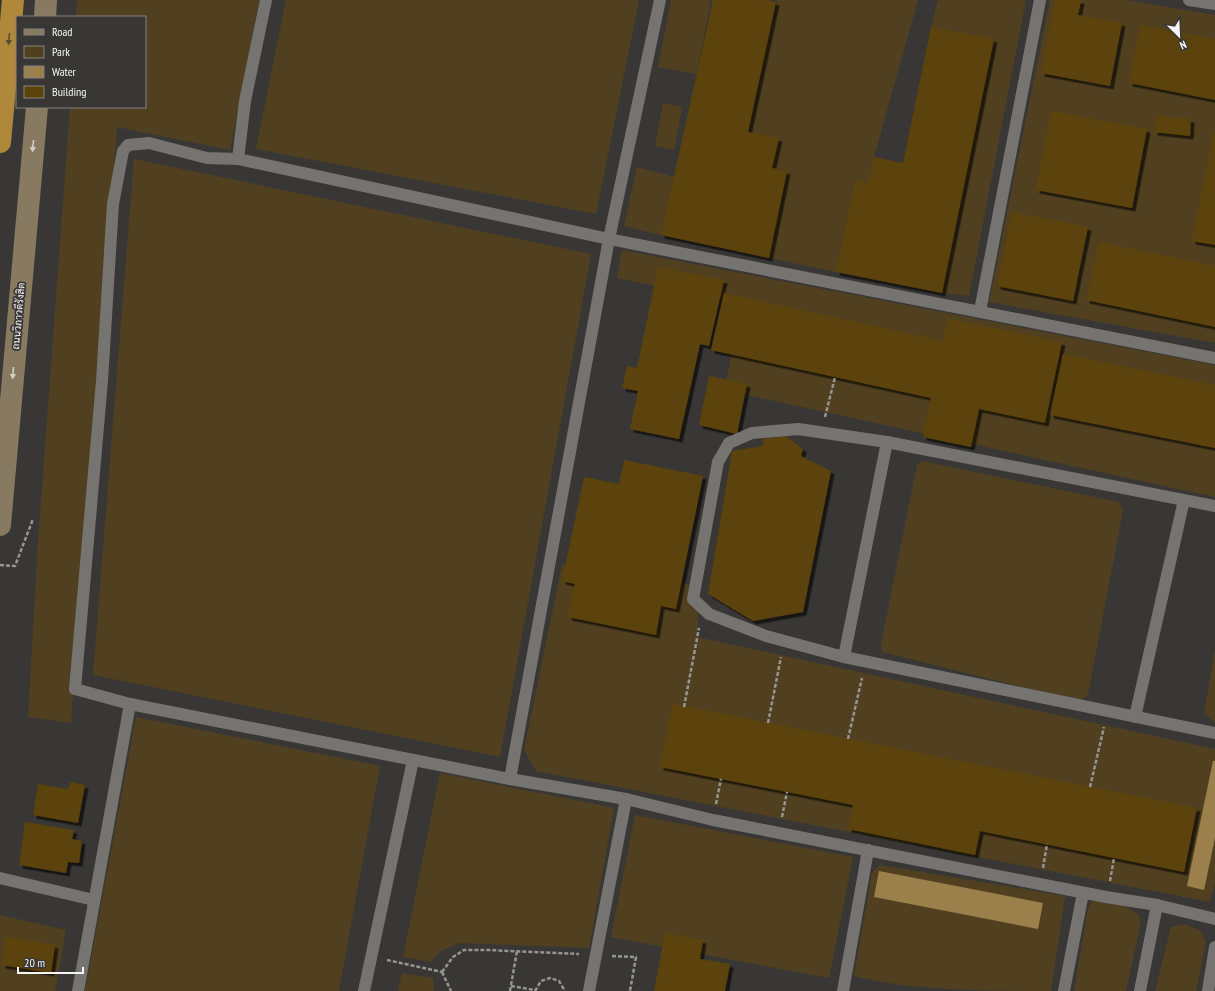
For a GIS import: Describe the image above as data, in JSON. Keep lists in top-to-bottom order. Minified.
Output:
{"streets":{"main road":["ถนนวิภาวดีรังสิต"]},"one_way":["ถนนวิภาวดีรังสิต"],"legend":["Road","Park","Water","Building"],"scale_bar":"20 m","north":"bottom right"}
